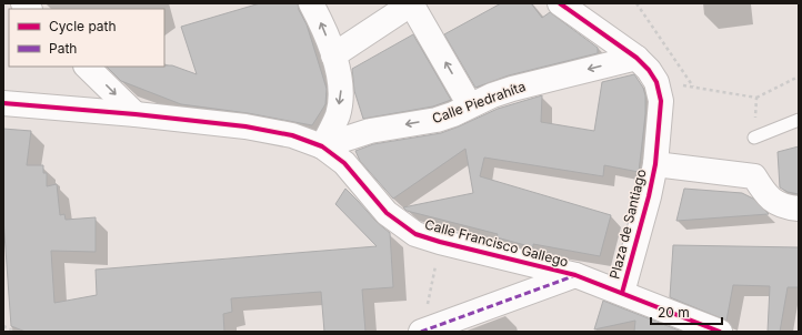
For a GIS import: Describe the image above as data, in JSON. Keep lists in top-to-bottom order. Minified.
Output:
{"streets":{"street":["Calle Piedrahíta","Plaza de Santiago","Calle Francisco Gallego"]},"crossings":[["Calle Piedrahíta","Calle Francisco Gallego"],["Plaza de Santiago","Calle Francisco Gallego"]],"legend":["Cycle path","Path"],"scale_bar":"20 m"}
